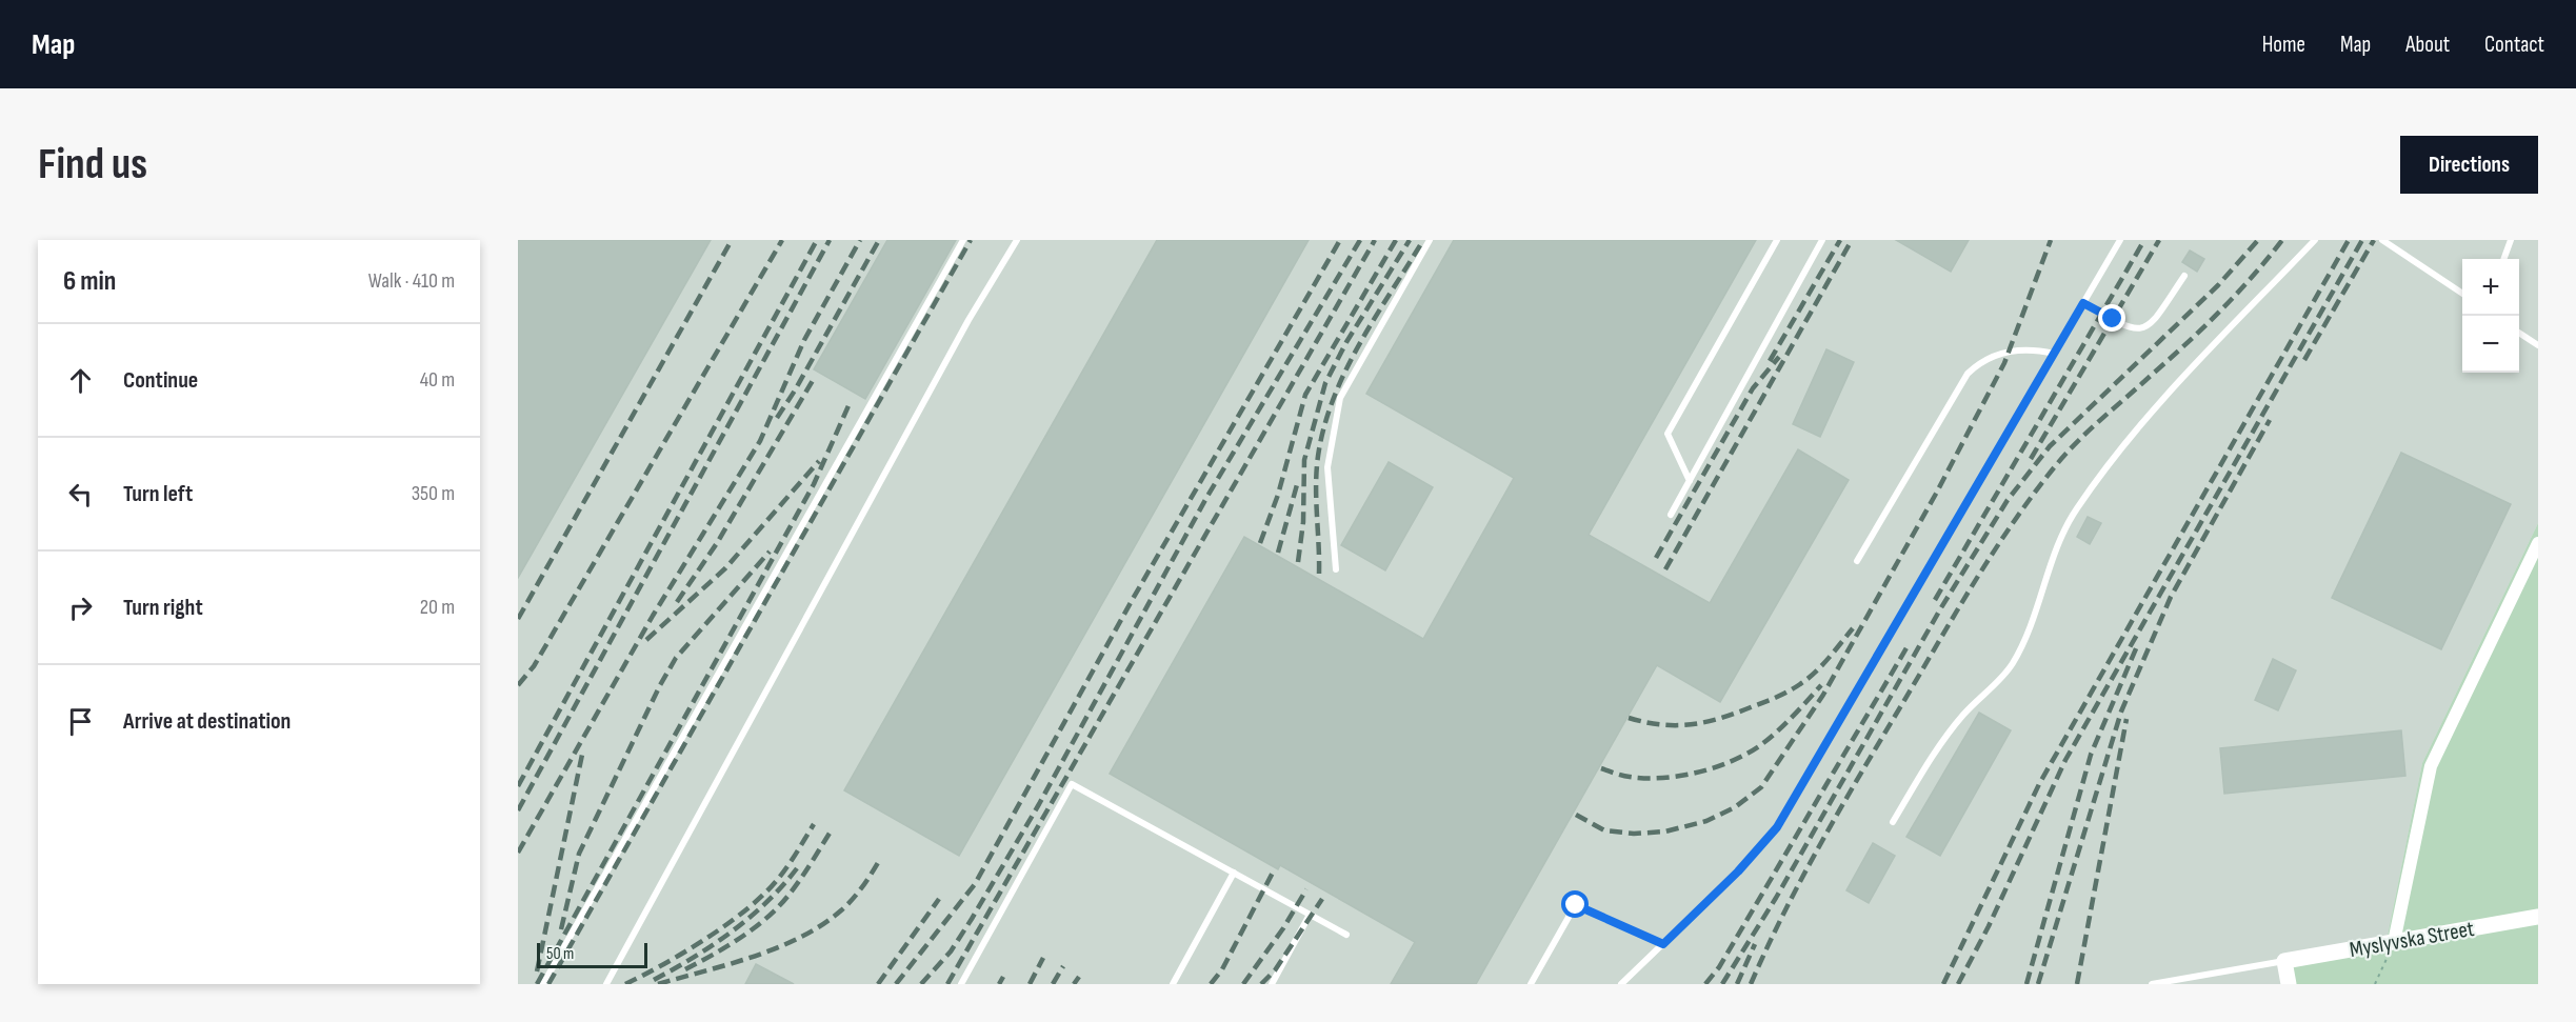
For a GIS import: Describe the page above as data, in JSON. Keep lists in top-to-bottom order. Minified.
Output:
{"streets":{"street":["Myslyvska Street"]},"scale_bar":"50 m","page":{"header":"Map","nav":["Home","Map","About","Contact"],"buttons":"Directions","title":"Find us","heading":["6 min","Walk · 410 m"],"map_buttons":["+","−"],"list":[["Continue","40 m"],["Turn left","350 m"],["Turn right","20 m"],"Arrive at destination"],"scale":"50 m"}}
